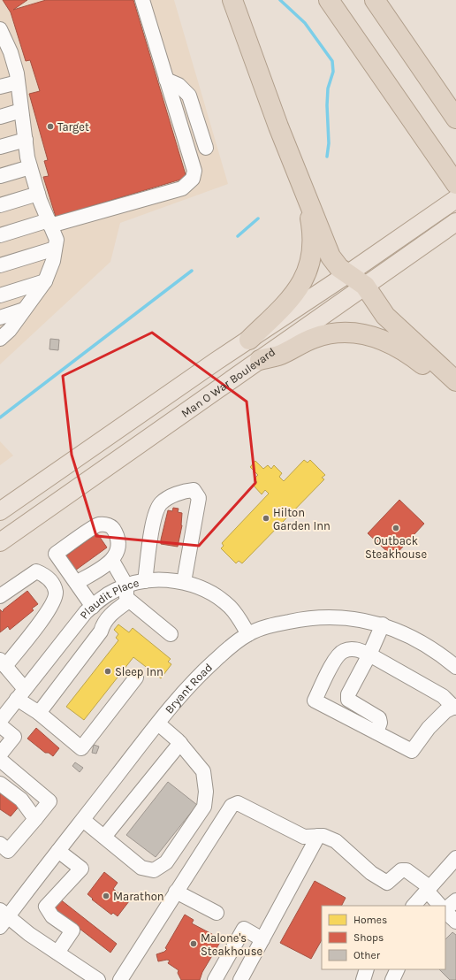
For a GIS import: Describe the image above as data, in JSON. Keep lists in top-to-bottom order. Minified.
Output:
{"streets":{"main road":["Man O War Boulevard"],"street":["Plaudit Place","Bryant Road"]},"crossings":[["Plaudit Place","Bryant Road"]],"places":["Target","Hilton Garden Inn","Outback Steakhouse","Sleep Inn","Marathon","Malone's Steakhouse"],"legend":["Homes","Shops","Other"]}
